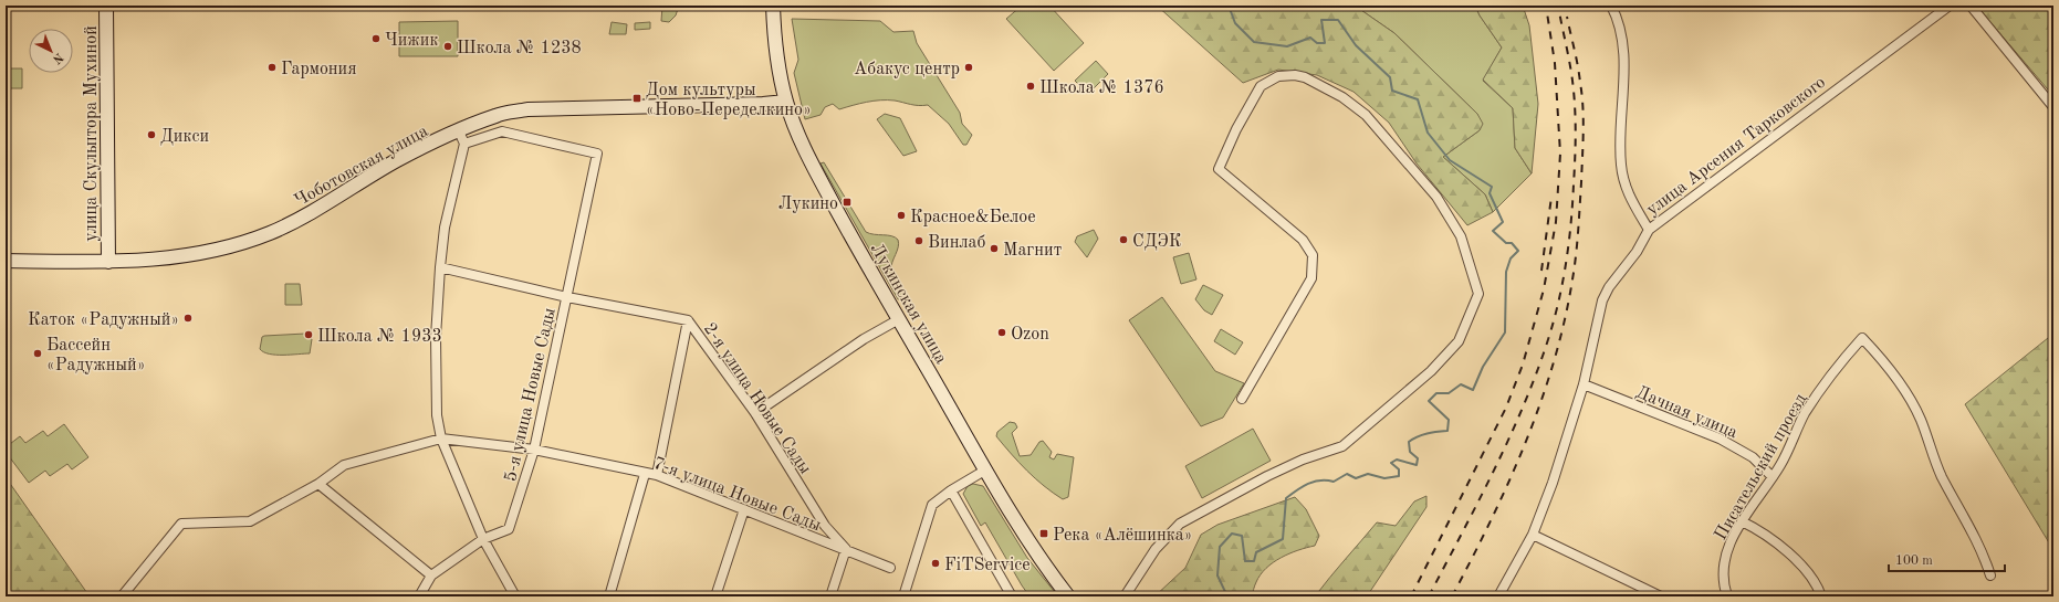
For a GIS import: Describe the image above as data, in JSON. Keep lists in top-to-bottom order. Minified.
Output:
{"streets":{"main road":["улица Скульптора Мухиной","Чоботовская улица","Лукинская улица"],"street":["улица Арсения Тарковского","5-я улица Новые Сады","2-я улица Новые Сады","Дачная улица","Писательский проезд","7-я улица Новые Сады"]},"crossings":[["улица Скульптора Мухиной","Чоботовская улица"],["улица Арсения Тарковского","Дачная улица"],["Чоботовская улица","Лукинская улица"],["5-я улица Новые Сады","2-я улица Новые Сады"],["5-я улица Новые Сады","7-я улица Новые Сады"],["2-я улица Новые Сады","7-я улица Новые Сады"],["Дачная улица","Писательский проезд"]],"places":{"other":["Чижик","Школа № 1238","Гармония","Абакус центр","Школа № 1376","Дикси","Красное&Белое","СДЭК","Винлаб","Магнит","Каток «Радужный»","Ozon","Школа № 1933","Бассейн «Радужный»","FiTService"],"transit":["Дом культуры «Ново-Переделкино»","Лукино","Река «Алёшинка»"]},"scale_bar":"100 m","north":"bottom right"}
